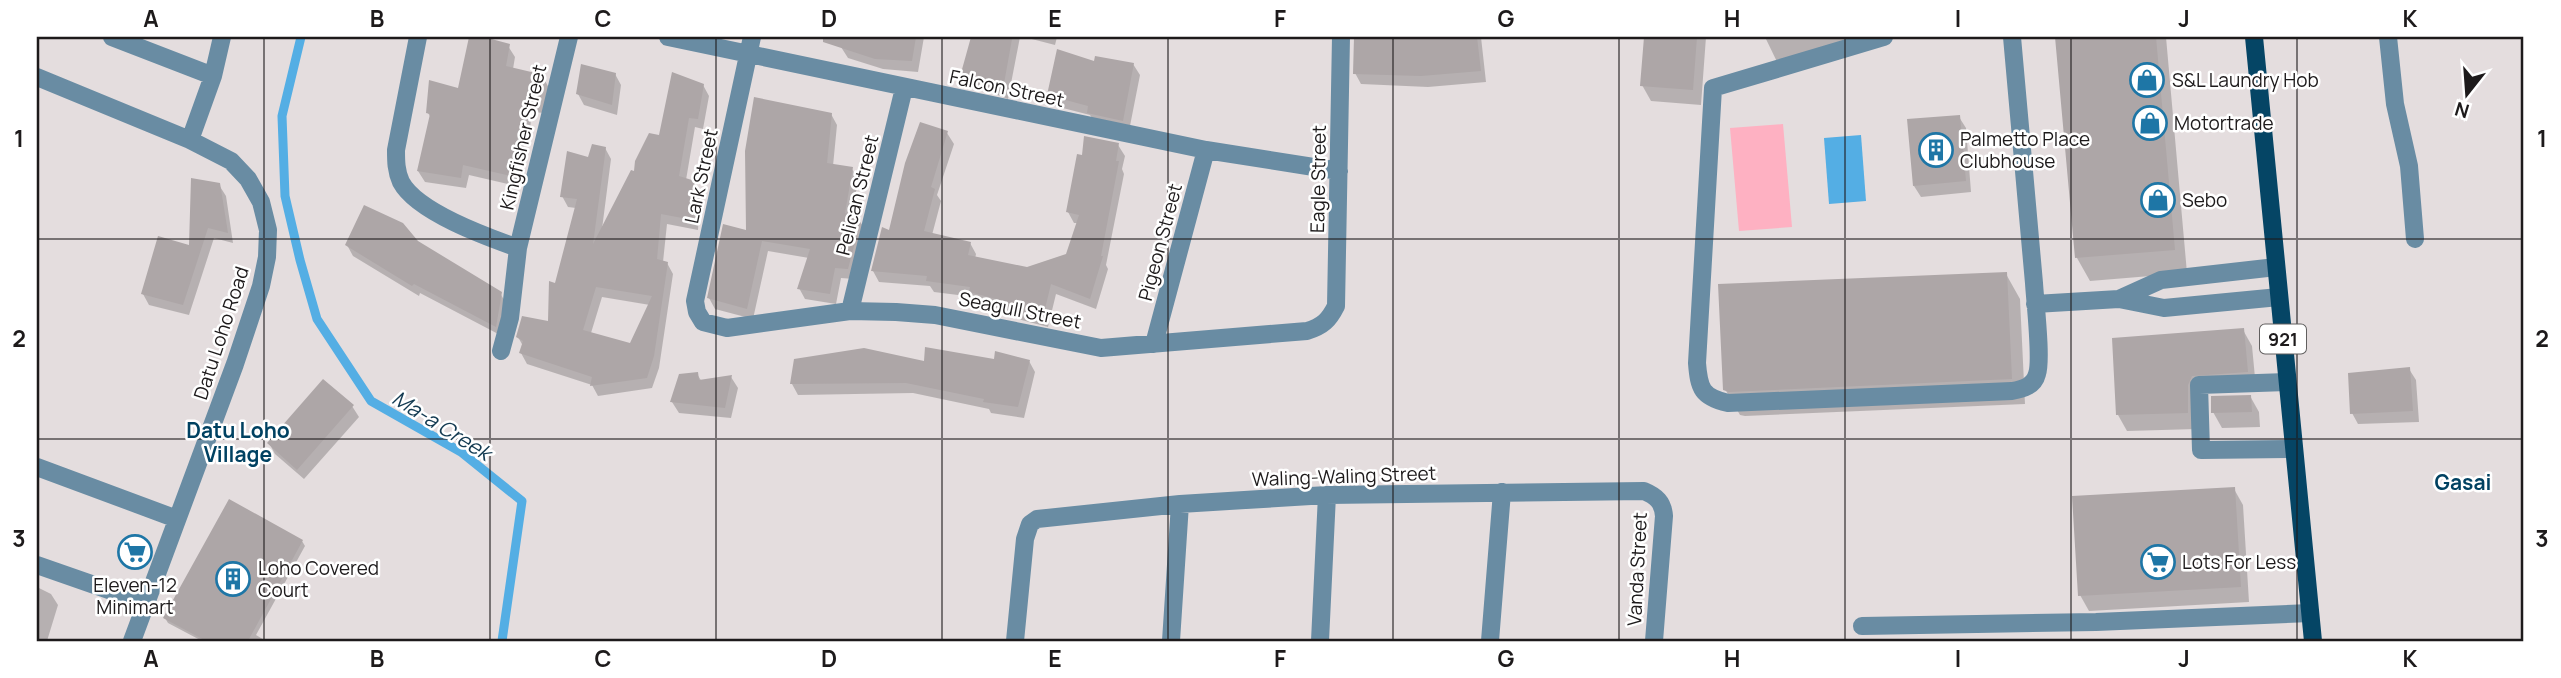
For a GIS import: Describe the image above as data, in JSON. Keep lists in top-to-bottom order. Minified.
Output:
{"streets":{"main road":["921"],"street":["Falcon Street","Kingfisher Street","Lark Street","Eagle Street","Pelican Street","Pigeon Street","Seagull Street","Datu Loho Road","Waling-Waling Street","Vanda Street"]},"crossings":[["Falcon Street","Lark Street"],["Falcon Street","Eagle Street"],["Falcon Street","Pelican Street"],["Falcon Street","Pigeon Street"],["Lark Street","Seagull Street"],["Eagle Street","Seagull Street"],["Pelican Street","Seagull Street"],["Pigeon Street","Seagull Street"],["Waling-Waling Street","Vanda Street"]],"districts":["Datu Loho Village","Gasai"],"water":["Ma-a Creek"],"places":{"shop":["S&L Laundry Hob","Motortrade","Sebo"],"building":["Palmetto Place Clubhouse","Loho Covered Court"],"supermarket":["Eleven-12 Minimart","Lots For Less"]},"north":"bottom","grid":{"columns":["A","B","C","D","E","F","G","H","I","J","K"],"rows":["1","2","3"]}}
